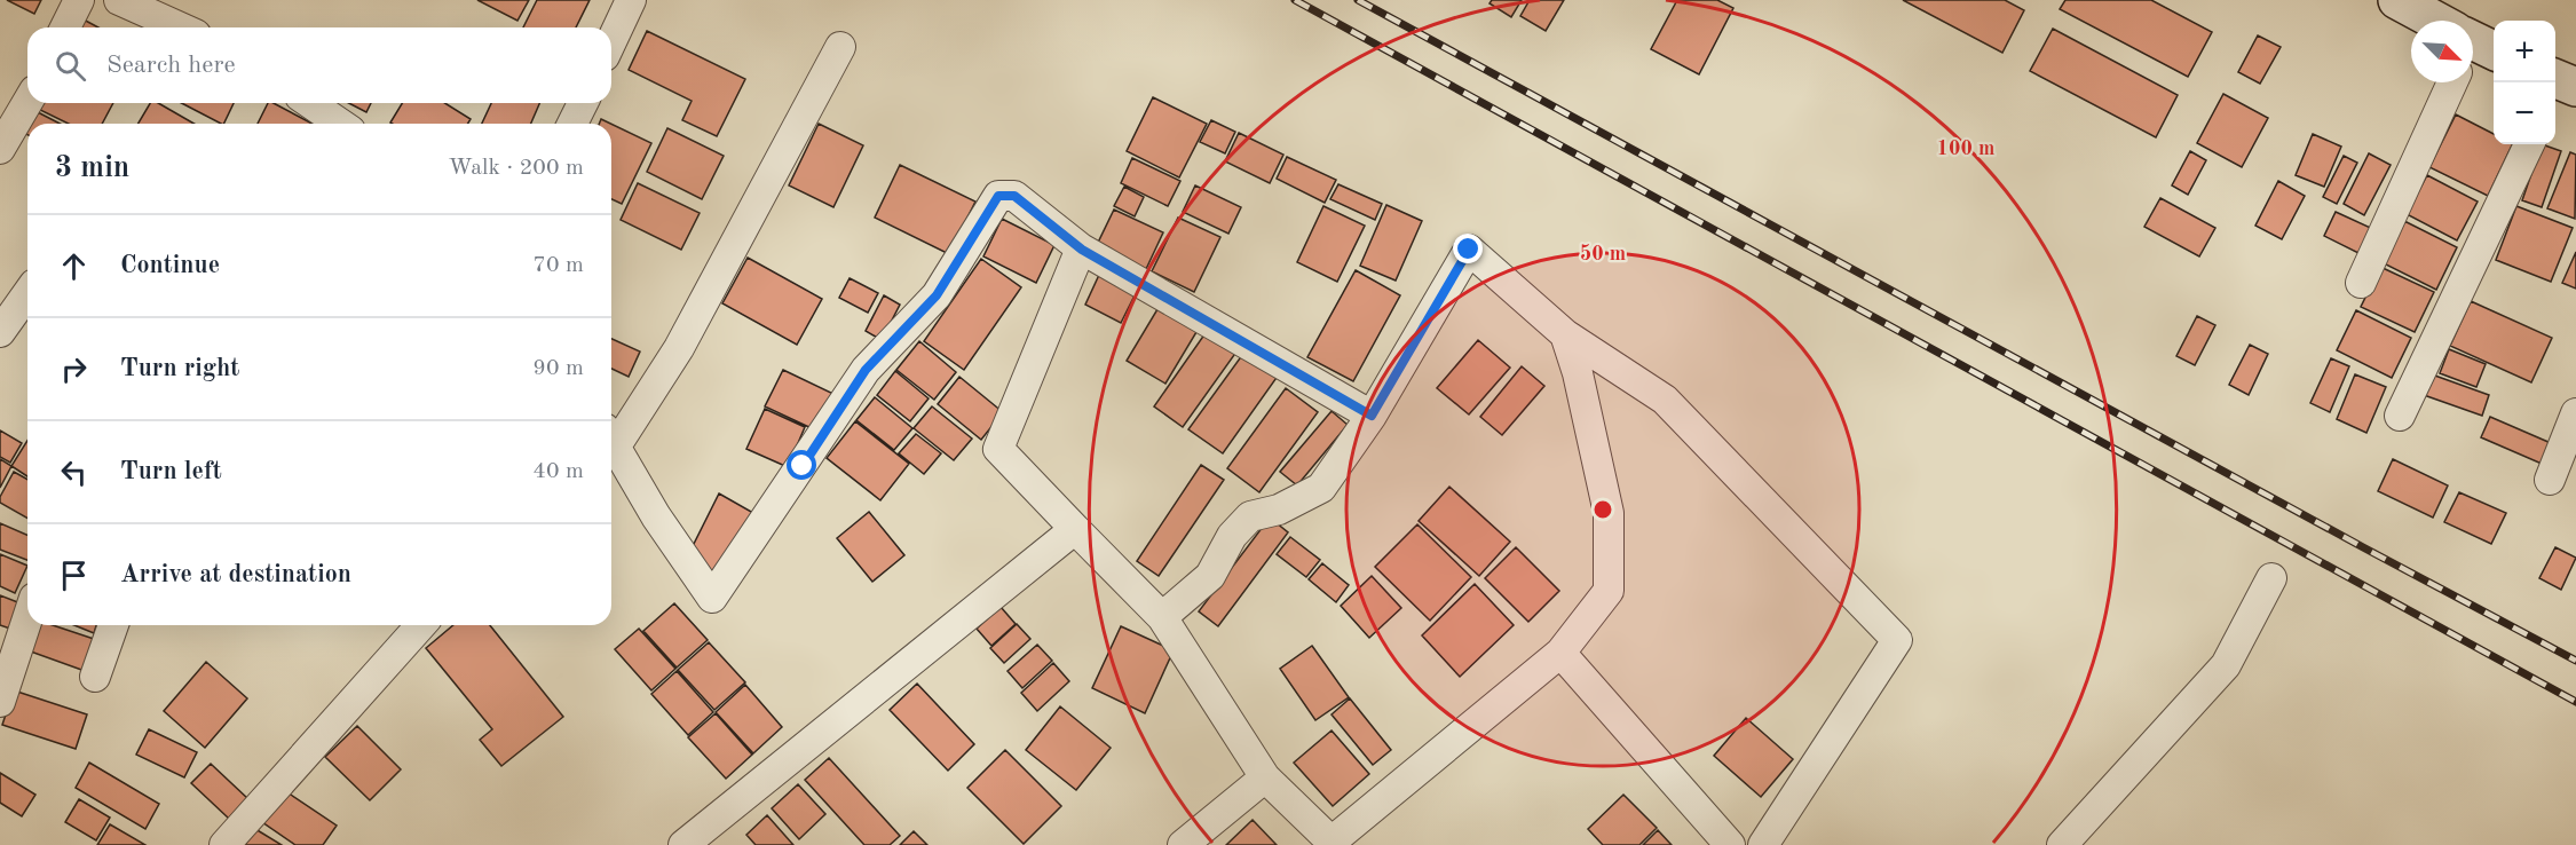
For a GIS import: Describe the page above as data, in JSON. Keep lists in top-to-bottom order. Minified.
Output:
{"north":"bottom right","page":{"map_buttons":["+","−"],"search":"Search here","heading":["3 min","Walk · 200 m"],"list":[["Continue","70 m"],["Turn right","90 m"],["Turn left","40 m"],"Arrive at destination"]},"rings":["100 m","50 m"]}
